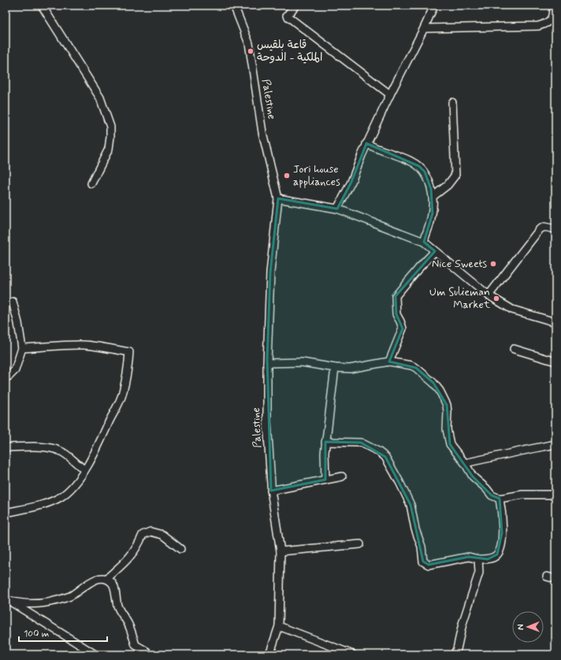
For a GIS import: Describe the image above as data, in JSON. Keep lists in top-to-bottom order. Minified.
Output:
{"streets":{"street":["Palestine"]},"places":["قاعة بلقيس الملكية - الدوحة","Jori house appliances","Nice Sweets","Um Sulieman Market"],"scale_bar":"100 m","north":"left"}
